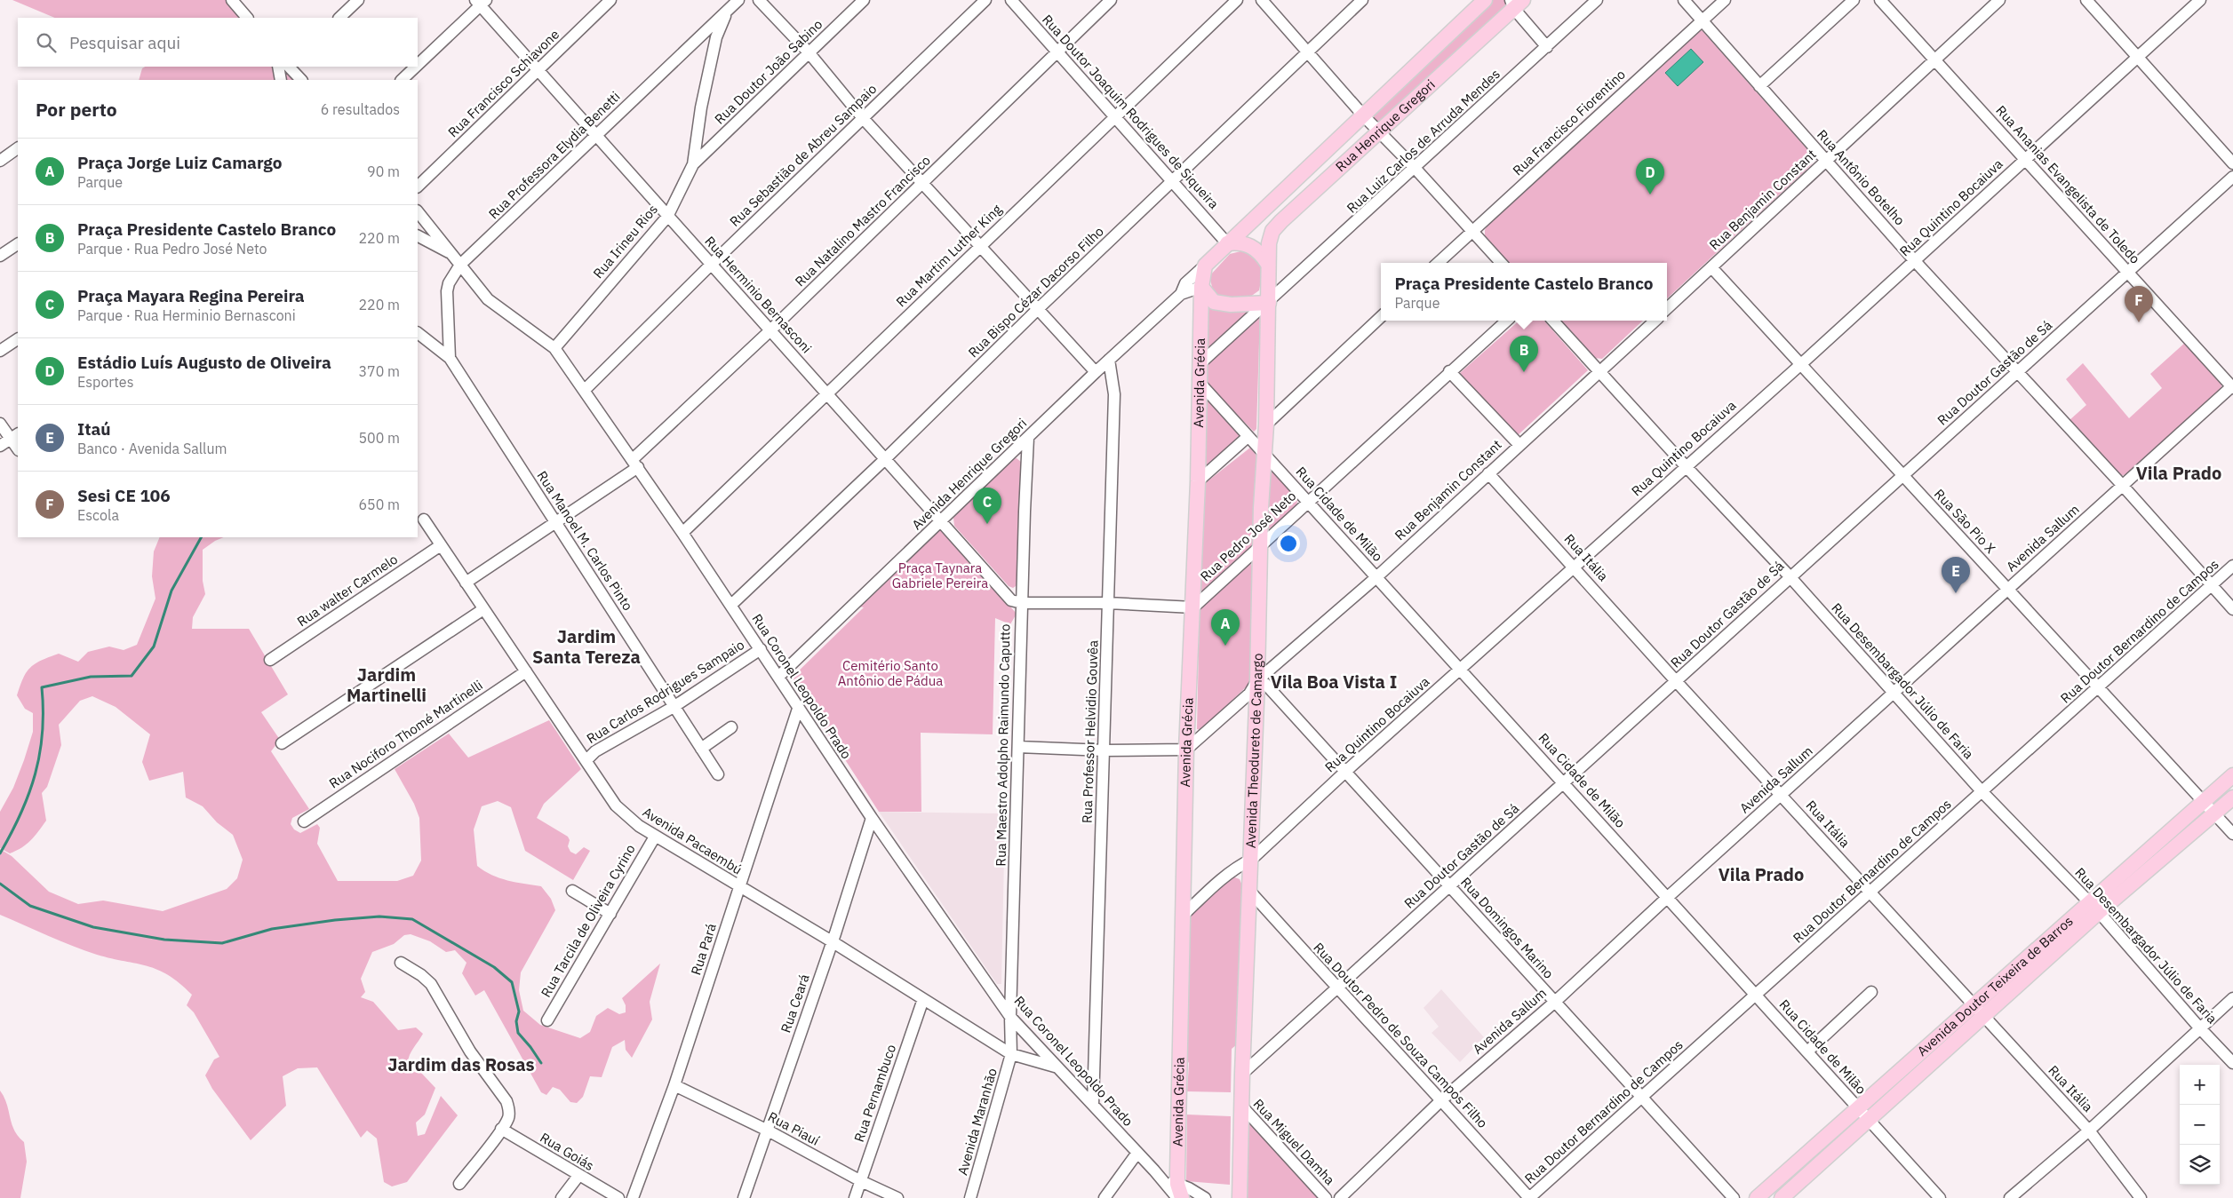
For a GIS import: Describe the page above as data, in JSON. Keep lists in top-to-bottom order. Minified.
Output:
{"streets":{"main road":["Rua Henrique Gregori","Avenida Grécia","Avenida Theodureto de Camargo","Avenida Doutor Teixeira de Barros"],"street":["Rua Doutor João Sabino","Rua Francisco Schiavone","Rua Doutor Joaquim Rodrigues de Siqueira","Rua Francisco Fiorentino","Rua Luiz Carlos de Arruda Mendes","Rua Professora Elydia Benetti","Rua Sebastião de Abreu Sampaio","Rua Antônio Botelho","Rua Ananias Evangelista de Toledo","Rua Benjamin Constant","Rua Quintino Bocaiuva","Rua Natalino Mastro Francisco","Rua Irineu Rios","Rua Martim Luther King","Rua Bispo Cézar Dacorso Filho","Rua Herminio Bernasconi","Rua Doutor Gastão de Sá","Avenida Henrique Gregori","Rua Cidade de Milão","Rua São Pio X","Rua Pedro José Neto","Avenida Sallum","Rua Manoel M. Carlos Pinto","Rua Itália","Rua walter Carmelo","Rua Doutor Bernardino de Campos","Rua Desembargador Júlio de Faria","Rua Coronel Leopoldo Prado","Rua Carlos Rodrigues Sampaio","Rua Professor Helvidio Gouvêa","Rua Nociforo Thomé Martinelli","Rua Maestro Adolpho Raimundo Caputto","Avenida Pacaembú","Rua Tarcila de Oliveira Cyrino","Rua Domingos Marino","Rua Pará","Rua Ceará","Rua Doutor Pedro de Souza Campos Filho","Rua Pernambuco","Avenida Maranhão","Rua Piauí","Rua Miguel Damha","Rua Goiás"]},"crossings":[["Rua Doutor João Sabino","Rua Irineu Rios"],["Rua Francisco Schiavone","Rua Herminio Bernasconi"],["Rua Doutor Joaquim Rodrigues de Siqueira","Rua Henrique Gregori"],["Rua Doutor Joaquim Rodrigues de Siqueira","Rua Luiz Carlos de Arruda Mendes"],["Rua Doutor Joaquim Rodrigues de Siqueira","Rua Natalino Mastro Francisco"],["Rua Doutor Joaquim Rodrigues de Siqueira","Rua Martim Luther King"],["Rua Doutor Joaquim Rodrigues de Siqueira","Rua Bispo Cézar Dacorso Filho"],["Rua Doutor Joaquim Rodrigues de Siqueira","Avenida Grécia"],["Rua Doutor Joaquim Rodrigues de Siqueira","Avenida Theodureto de Camargo"],["Rua Francisco Fiorentino","Rua Antônio Botelho"],["Rua Henrique Gregori","Rua Luiz Carlos de Arruda Mendes"],["Rua Henrique Gregori","Avenida Grécia"],["Rua Henrique Gregori","Avenida Theodureto de Camargo"],["Rua Luiz Carlos de Arruda Mendes","Avenida Grécia"],["Rua Luiz Carlos de Arruda Mendes","Avenida Theodureto de Camargo"],["Rua Professora Elydia Benetti","Rua Irineu Rios"],["Rua Professora Elydia Benetti","Rua Herminio Bernasconi"],["Rua Professora Elydia Benetti","Rua Manoel M. Carlos Pinto"],["Rua Professora Elydia Benetti","Rua Coronel Leopoldo Prado"],["Rua Sebastião de Abreu Sampaio","Rua Herminio Bernasconi"],["Rua Sebastião de Abreu Sampaio","Rua Coronel Leopoldo Prado"],["Rua Antônio Botelho","Rua Benjamin Constant"],["Rua Antônio Botelho","Rua Quintino Bocaiuva"],["Rua Antônio Botelho","Rua Doutor Gastão de Sá"],["Rua Antônio Botelho","Avenida Sallum"],["Rua Antônio Botelho","Rua Doutor Bernardino de Campos"],["Rua Ananias Evangelista de Toledo","Rua Benjamin Constant"],["Rua Ananias Evangelista de Toledo","Rua Quintino Bocaiuva"],["Rua Ananias Evangelista de Toledo","Rua Doutor Gastão de Sá"],["Rua Ananias Evangelista de Toledo","Avenida Sallum"],["Rua Benjamin Constant","Avenida Grécia"],["Rua Benjamin Constant","Rua Cidade de Milão"],["Rua Benjamin Constant","Rua São Pio X"],["Rua Benjamin Constant","Rua Itália"],["Rua Benjamin Constant","Rua Desembargador Júlio de Faria"],["Rua Benjamin Constant","Avenida Theodureto de Camargo"],["Rua Benjamin Constant","Rua Domingos Marino"],["Rua Quintino Bocaiuva","Avenida Grécia"],["Rua Quintino Bocaiuva","Rua Cidade de Milão"],["Rua Quintino Bocaiuva","Rua São Pio X"],["Rua Quintino Bocaiuva","Rua Itália"],["Rua Quintino Bocaiuva","Rua Desembargador Júlio de Faria"],["Rua Quintino Bocaiuva","Avenida Theodureto de Camargo"],["Rua Quintino Bocaiuva","Rua Domingos Marino"],["Rua Natalino Mastro Francisco","Rua Herminio Bernasconi"],["Rua Natalino Mastro Francisco","Rua Manoel M. Carlos Pinto"],["Rua Natalino Mastro Francisco","Rua Coronel Leopoldo Prado"],["Rua Natalino Mastro Francisco","Avenida Pacaembú"],["Rua Irineu Rios","Rua Herminio Bernasconi"],["Rua Irineu Rios","Rua Coronel Leopoldo Prado"],["Rua Martim Luther King","Rua Herminio Bernasconi"],["Rua Martim Luther King","Rua Coronel Leopoldo Prado"],["Rua Bispo Cézar Dacorso Filho","Rua Herminio Bernasconi"],["Rua Bispo Cézar Dacorso Filho","Rua Coronel Leopoldo Prado"],["Rua Herminio Bernasconi","Avenida Henrique Gregori"],["Rua Herminio Bernasconi","Rua Maestro Adolpho Raimundo Caputto"],["Rua Doutor Gastão de Sá","Rua Cidade de Milão"],["Rua Doutor Gastão de Sá","Rua São Pio X"],["Rua Doutor Gastão de Sá","Rua Itália"],["Rua Doutor Gastão de Sá","Rua Desembargador Júlio de Faria"],["Rua Doutor Gastão de Sá","Avenida Theodureto de Camargo"],["Rua Doutor Gastão de Sá","Rua Domingos Marino"],["Rua Doutor Gastão de Sá","Rua Doutor Pedro de Souza Campos Filho"],["Avenida Grécia","Rua Cidade de Milão"],["Avenida Grécia","Rua Pedro José Neto"],["Avenida Grécia","Avenida Theodureto de Camargo"],["Avenida Henrique Gregori","Rua Coronel Leopoldo Prado"],["Avenida Henrique Gregori","Rua Professor Helvidio Gouvêa"],["Avenida Henrique Gregori","Rua Maestro Adolpho Raimundo Caputto"],["Rua Cidade de Milão","Rua Pedro José Neto"],["Rua Cidade de Milão","Avenida Sallum"],["Rua Cidade de Milão","Rua Doutor Bernardino de Campos"],["Rua Cidade de Milão","Avenida Theodureto de Camargo"],["Rua Cidade de Milão","Avenida Doutor Teixeira de Barros"],["Rua São Pio X","Avenida Sallum"],["Rua São Pio X","Rua Doutor Bernardino de Campos"],["Rua São Pio X","Avenida Doutor Teixeira de Barros"],["Rua Pedro José Neto","Avenida Theodureto de Camargo"],["Avenida Sallum","Rua Itália"],["Avenida Sallum","Rua Desembargador Júlio de Faria"],["Avenida Sallum","Rua Domingos Marino"],["Avenida Sallum","Rua Doutor Pedro de Souza Campos Filho"],["Rua Manoel M. Carlos Pinto","Rua Carlos Rodrigues Sampaio"],["Rua Itália","Rua Doutor Bernardino de Campos"],["Rua Itália","Avenida Doutor Teixeira de Barros"],["Rua walter Carmelo","Avenida Pacaembú"],["Rua Doutor Bernardino de Campos","Rua Desembargador Júlio de Faria"],["Rua Doutor Bernardino de Campos","Rua Domingos Marino"],["Rua Doutor Bernardino de Campos","Rua Doutor Pedro de Souza Campos Filho"],["Rua Desembargador Júlio de Faria","Avenida Doutor Teixeira de Barros"],["Rua Coronel Leopoldo Prado","Rua Carlos Rodrigues Sampaio"],["Rua Coronel Leopoldo Prado","Rua Professor Helvidio Gouvêa"],["Rua Coronel Leopoldo Prado","Rua Maestro Adolpho Raimundo Caputto"],["Rua Coronel Leopoldo Prado","Avenida Pacaembú"],["Rua Coronel Leopoldo Prado","Rua Pará"],["Rua Coronel Leopoldo Prado","Rua Ceará"],["Rua Carlos Rodrigues Sampaio","Avenida Pacaembú"],["Rua Nociforo Thomé Martinelli","Avenida Pacaembú"],["Rua Maestro Adolpho Raimundo Caputto","Avenida Pacaembú"],["Rua Maestro Adolpho Raimundo Caputto","Avenida Maranhão"],["Avenida Theodureto de Camargo","Rua Domingos Marino"],["Avenida Theodureto de Camargo","Rua Doutor Pedro de Souza Campos Filho"],["Avenida Theodureto de Camargo","Rua Miguel Damha"],["Avenida Pacaembú","Rua Tarcila de Oliveira Cyrino"],["Avenida Pacaembú","Rua Pará"],["Avenida Pacaembú","Rua Ceará"],["Avenida Pacaembú","Rua Pernambuco"],["Avenida Pacaembú","Avenida Maranhão"],["Rua Pará","Rua Piauí"],["Rua Ceará","Rua Piauí"],["Rua Pernambuco","Rua Piauí"]],"districts":["Vila Prado","Jardim Santa Tereza","Jardim Martinelli","Vila Boa Vista I","Vila Prado","Jardim das Rosas"],"parks":["Praça Taynara Gabriele Pereira","Cemitério Santo Antônio de Pádua"],"page":{"search":"Pesquisar aqui","heading":["Por perto","6 resultados"],"list":[{"mark":"A","name":"Praça Jorge Luiz Camargo","note":"Parque","value":"90 m"},{"mark":"B","name":"Praça Presidente Castelo Branco","note":"Parque · Rua Pedro José Neto","value":"220 m"},{"mark":"C","name":"Praça Mayara Regina Pereira","note":"Parque · Rua Herminio Bernasconi","value":"220 m"},{"mark":"D","name":"Estádio Luís Augusto de Oliveira","note":"Esportes","value":"370 m"},{"mark":"E","name":"Itaú","note":"Banco · Avenida Sallum","value":"500 m"},{"mark":"F","name":"Sesi CE 106","note":"Escola","value":"650 m"}],"pins":["D","F","B","C","E","A"],"popup":["Praça Presidente Castelo Branco","Parque"],"map_buttons":["+","−"]}}
